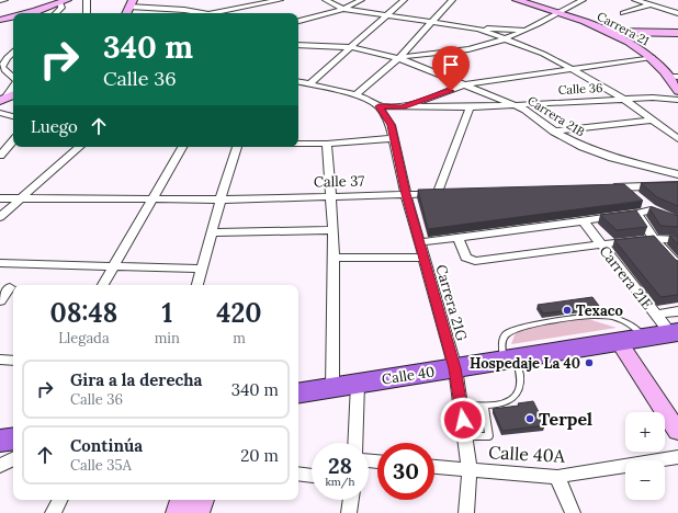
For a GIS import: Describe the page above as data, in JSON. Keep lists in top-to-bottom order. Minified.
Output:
{"streets":{"highway":["Calle 40"],"street":["Carrera 21","Calle 36","Carrera 21B","Calle 37","Carrera 21E","Carrera 21G","Calle 40A"]},"crossings":[["Calle 36","Carrera 21B"],["Calle 36","Calle 37"],["Calle 36","Carrera 21G"],["Calle 37","Carrera 21G"],["Carrera 21E","Calle 40"],["Carrera 21G","Calle 40"],["Carrera 21G","Calle 40A"]],"places":["Texaco","Hospedaje La 40","Terpel"],"page":{"turn":["340 m","Calle 36"],"then":"Luego","eta":["08:48","Llegada","1","min","420","m"],"list":[{"name":"Gira a la derecha","note":"Calle 36","value":"340 m"},{"name":"Continúa","note":"Calle 35A","value":"20 m"}],"map_buttons":["+","−"],"speed":"28 km/h","limit":"30"}}
